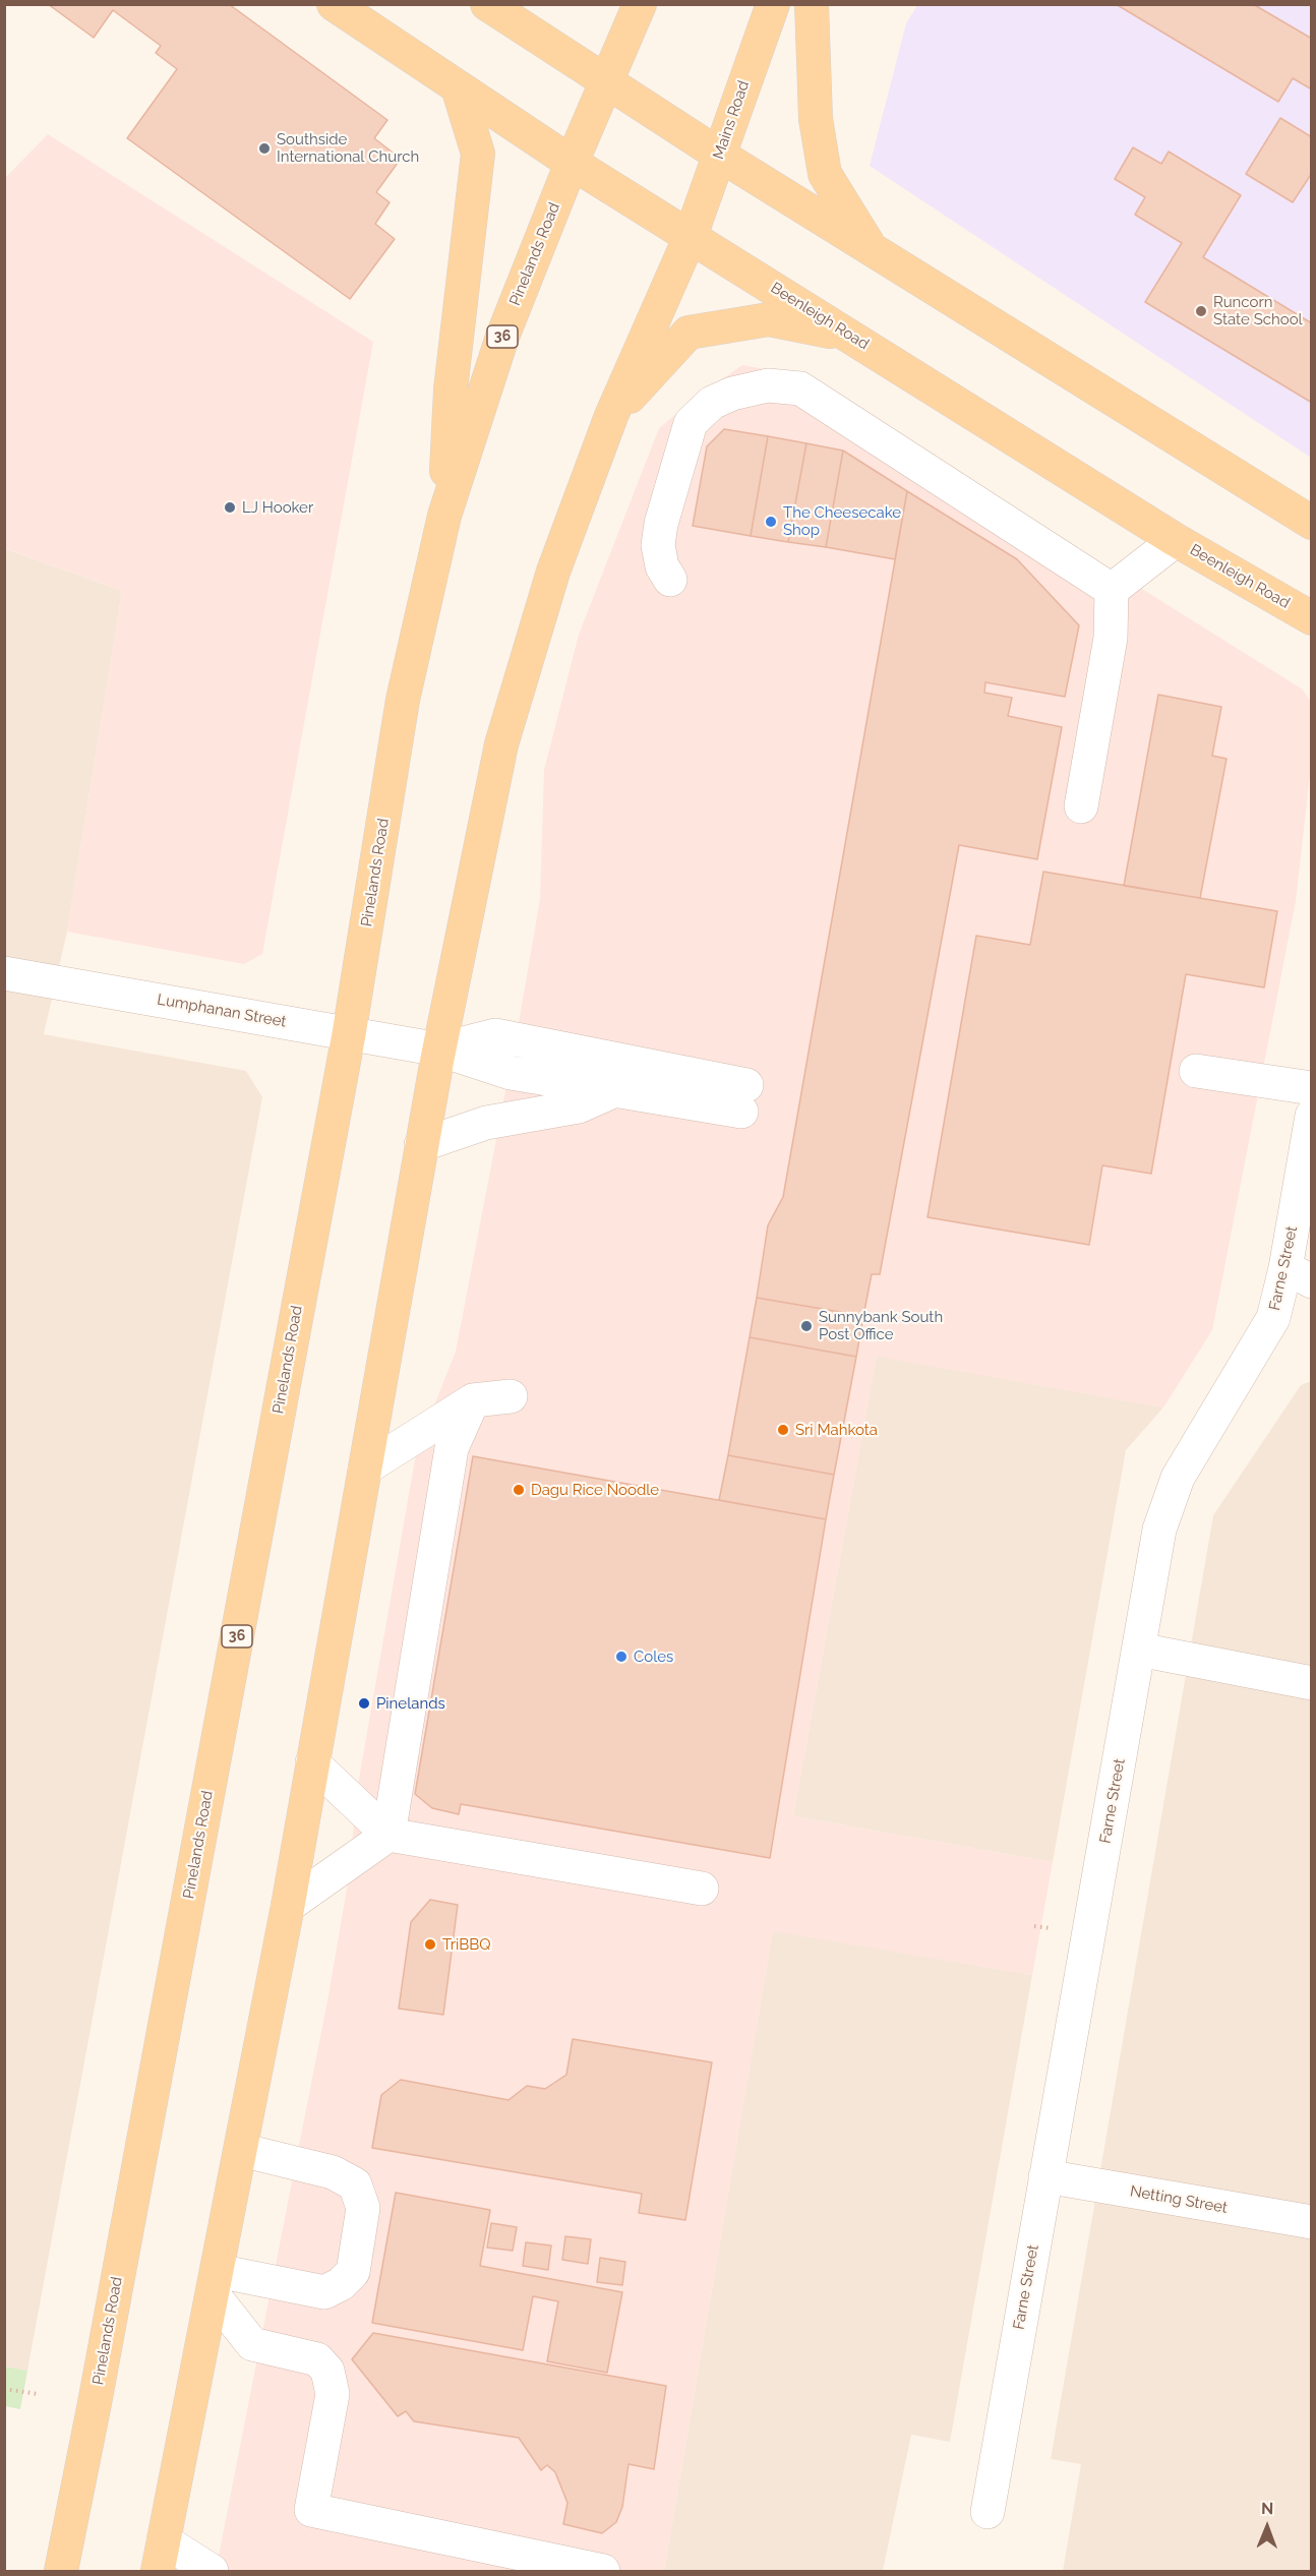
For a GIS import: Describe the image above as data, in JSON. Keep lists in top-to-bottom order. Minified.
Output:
{"streets":{"main road":["Mains Road","Pinelands Road","Beenleigh Road","36"],"street":["Lumphanan Street","Farne Street","Netting Street"]},"crossings":[["Mains Road","Beenleigh Road"],["Pinelands Road","Beenleigh Road"],["Pinelands Road","36"],["Pinelands Road","Lumphanan Street"],["Beenleigh Road","36"],["Farne Street","Netting Street"]],"places":["Southside International Church","Runcorn State School","LJ Hooker","The Cheesecake Shop","Sunnybank South Post Office","Sri Mahkota","Dagu Rice Noodle","Coles","Pinelands","TriBBQ"],"north":"top"}
